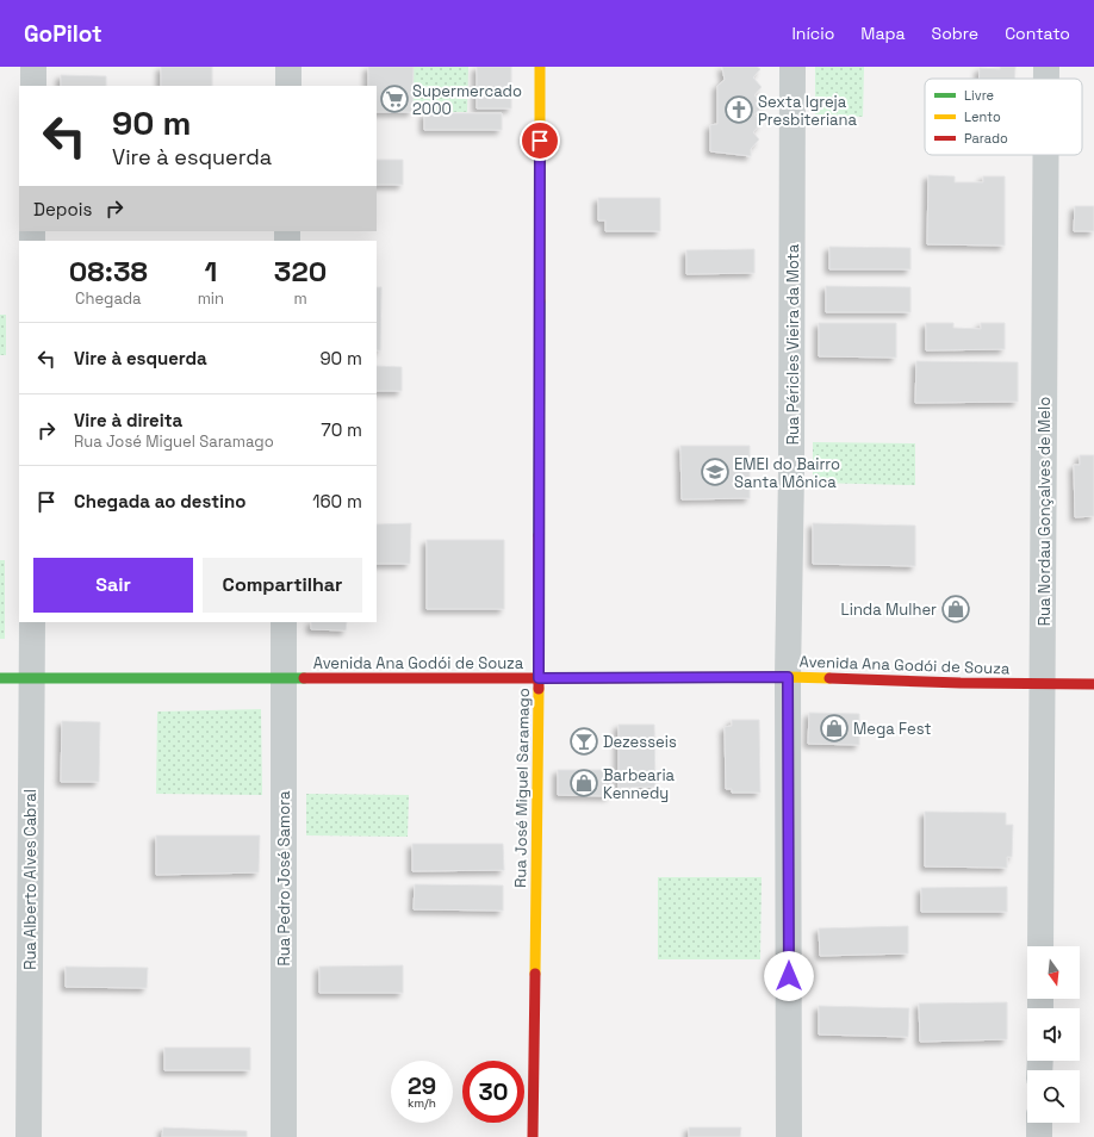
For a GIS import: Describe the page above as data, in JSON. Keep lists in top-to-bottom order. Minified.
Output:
{"streets":{"street":["Rua Péricles Vieira da Mota","Rua Nordau Gonçalves de Melo","Avenida Ana Godói de Souza","Rua José Miguel Saramago","Rua Pedro José Samora","Rua Alberto Alves Cabral"]},"crossings":[["Rua Péricles Vieira da Mota","Avenida Ana Godói de Souza"],["Rua Nordau Gonçalves de Melo","Avenida Ana Godói de Souza"],["Avenida Ana Godói de Souza","Rua José Miguel Saramago"],["Avenida Ana Godói de Souza","Rua Pedro José Samora"],["Avenida Ana Godói de Souza","Rua Alberto Alves Cabral"]],"places":{"supermarket":["Supermercado 2000"],"church":["Sexta Igreja Presbiteriana"],"school or university":["EMEI do Bairro Santa Mônica"],"shop":["Linda Mulher","Mega Fest","Barbearia Kennedy"],"bar":["Dezesseis"]},"legend":["Livre","Lento","Parado"],"north":"bottom","page":{"header":"GoPilot","nav":["Início","Mapa","Sobre","Contato"],"turn":["90 m","Vire à esquerda"],"then":"Depois","eta":["08:38","Chegada","1","min","320","m"],"list":[{"name":"Vire à esquerda","value":"90 m"},{"name":"Vire à direita","note":"Rua José Miguel Saramago","value":"70 m"},{"name":"Chegada ao destino","value":"160 m"}],"buttons":["Sair","Compartilhar"],"speed":"29 km/h","limit":"30"}}
